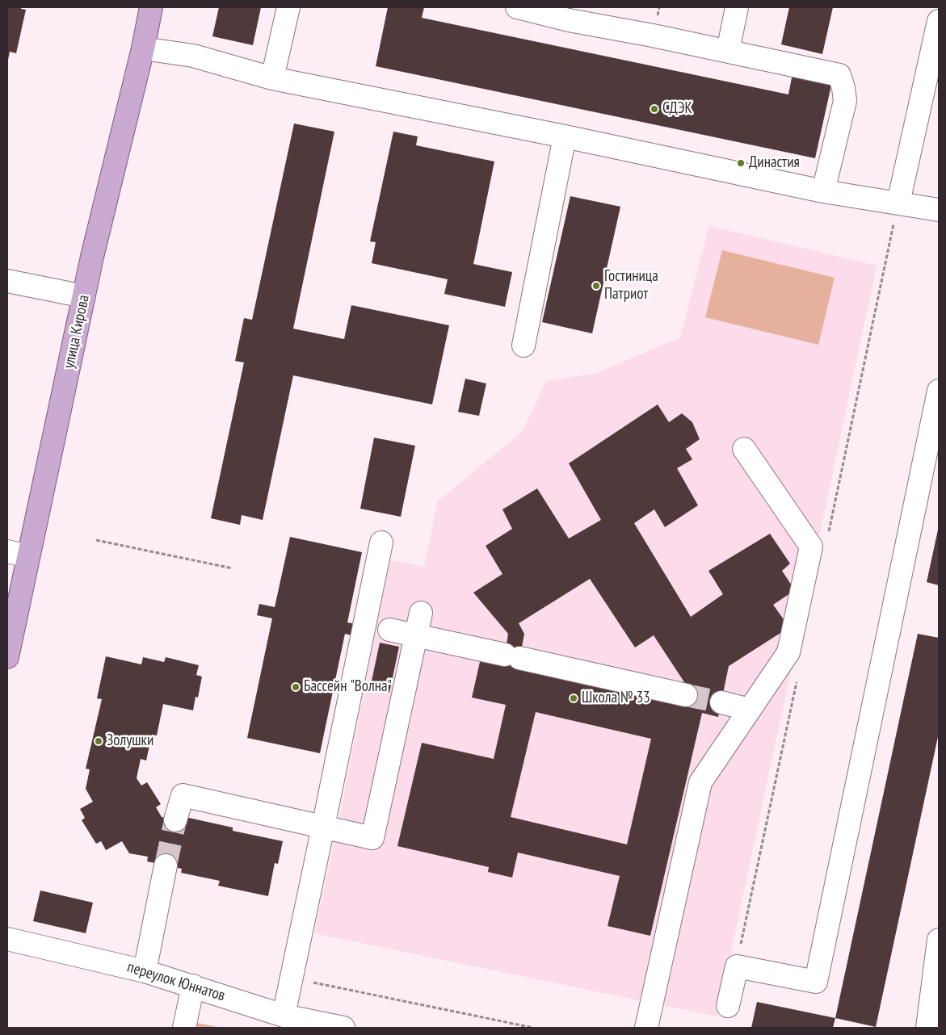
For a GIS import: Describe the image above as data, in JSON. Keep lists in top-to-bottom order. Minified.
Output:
{"streets":{"main road":["улица Кирова"],"street":["переулок Юннатов"]},"places":["СДЭК","Династия","Гостиница Патриот","Бассейн \"Волна\"","Школа № 33","Золушки"]}
